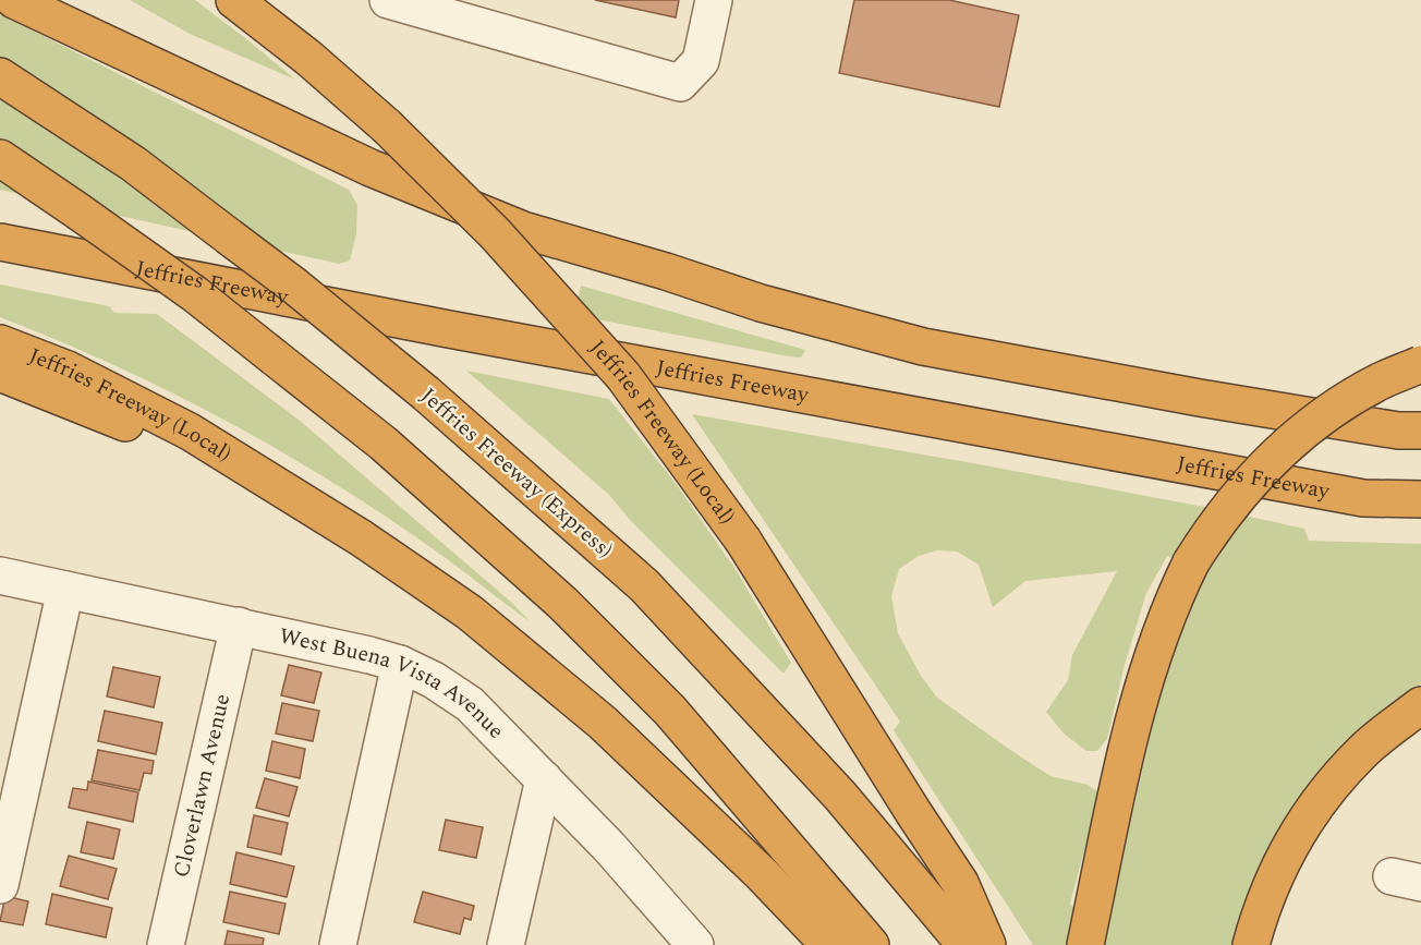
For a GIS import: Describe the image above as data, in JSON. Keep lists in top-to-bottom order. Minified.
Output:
{"streets":{"highway":["Jeffries Freeway","Jeffries Freeway (Local)","Jeffries Freeway (Express)"],"street":["West Buena Vista Avenue","Cloverlawn Avenue"]},"crossings":[["West Buena Vista Avenue","Cloverlawn Avenue"]]}
